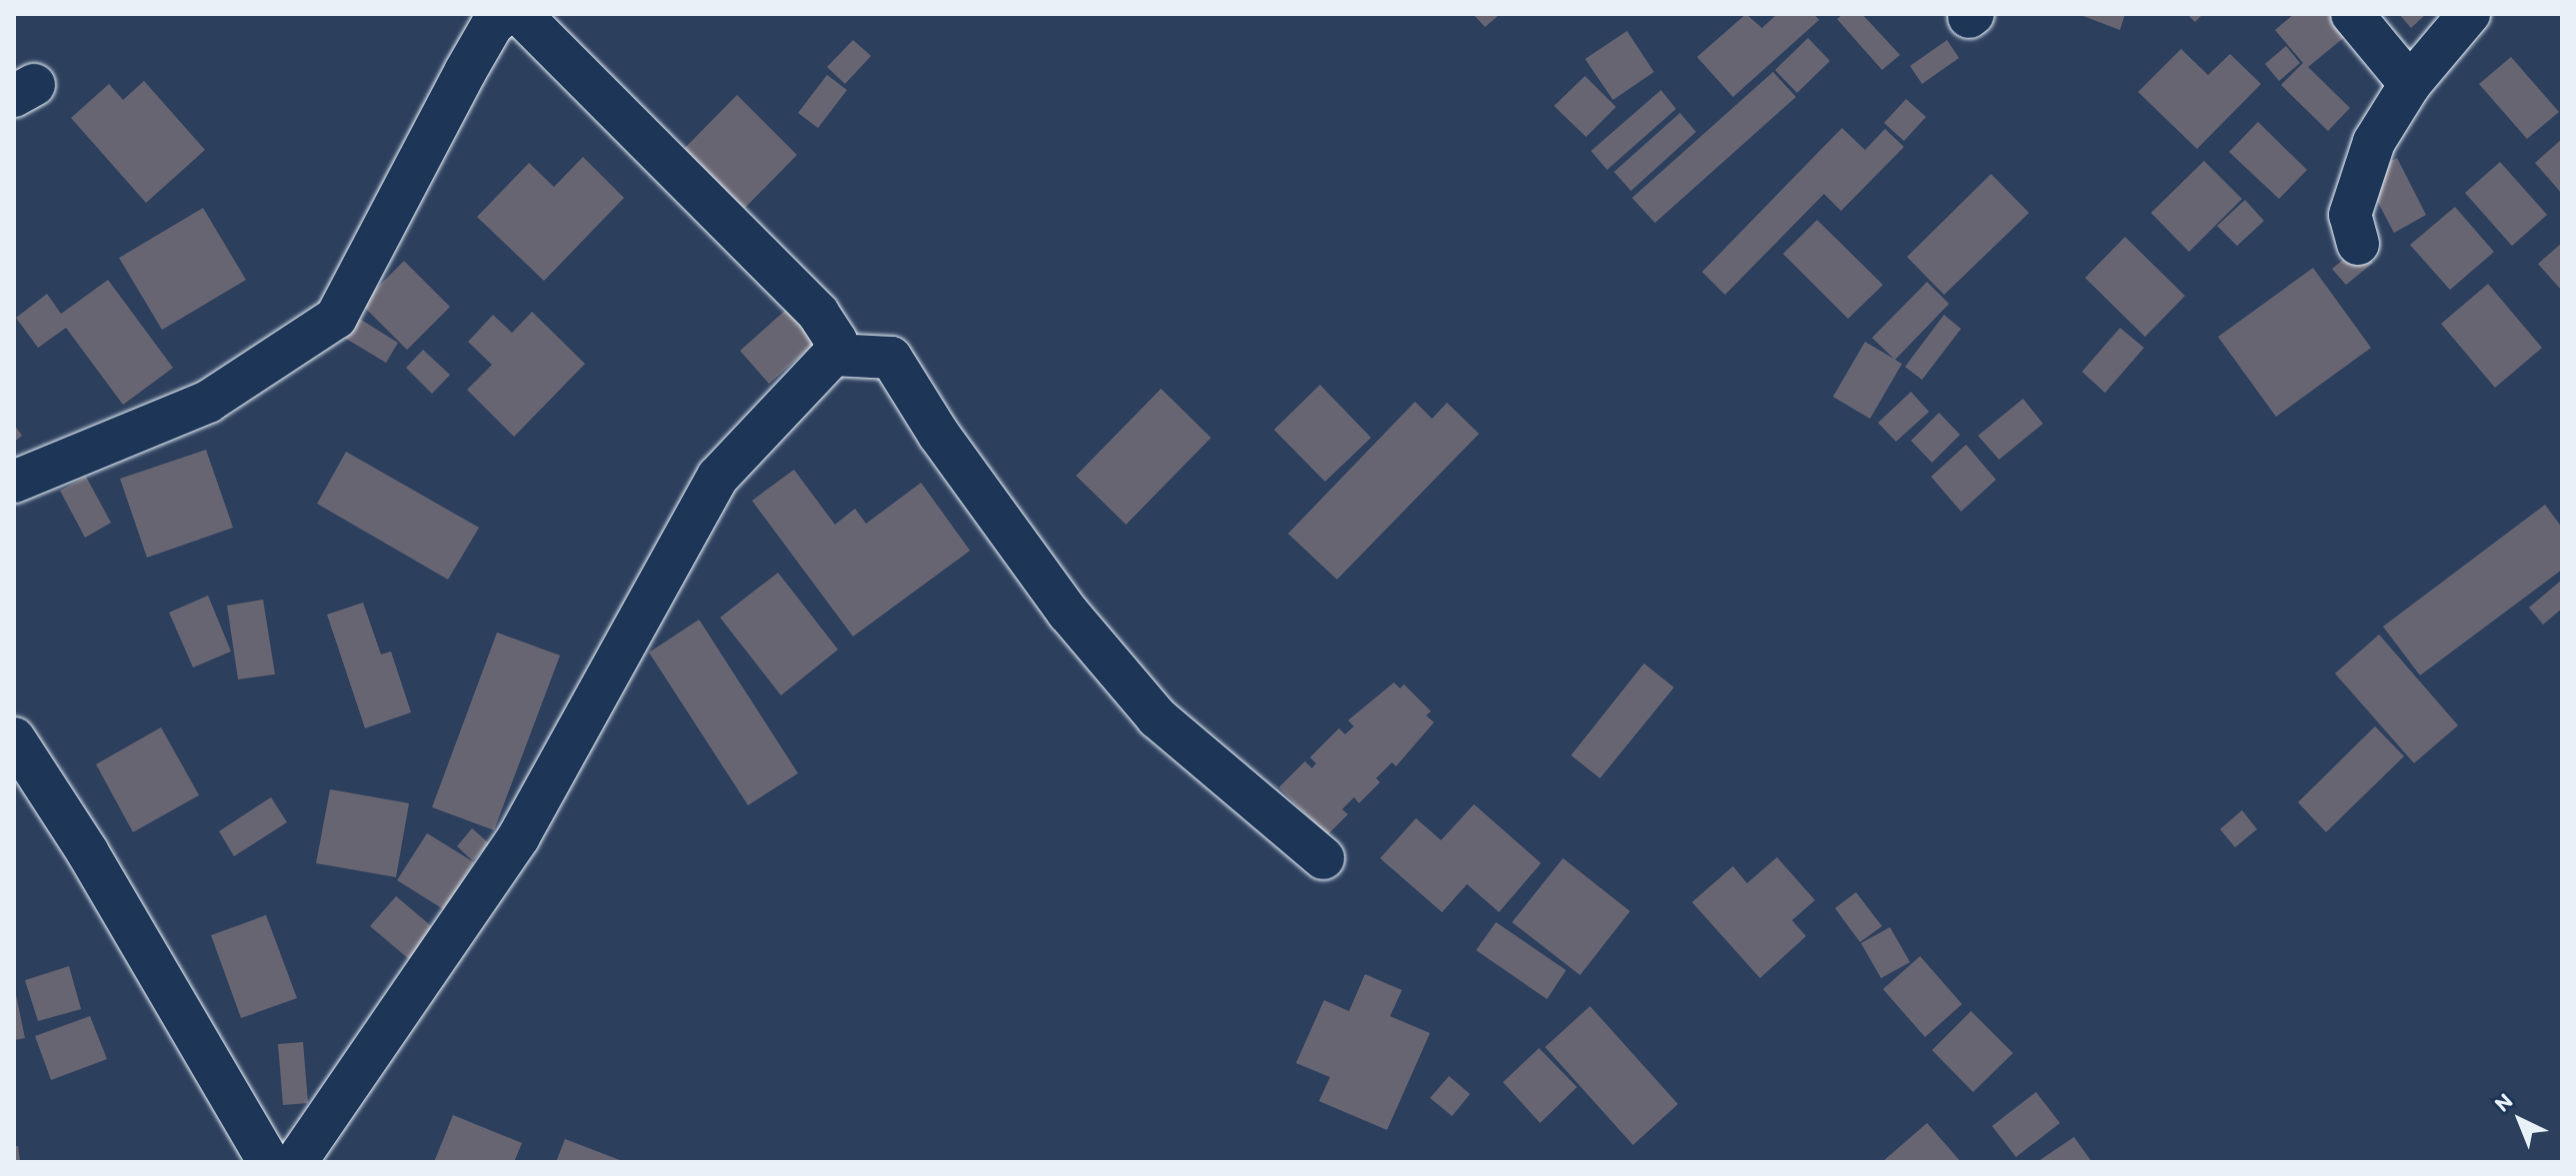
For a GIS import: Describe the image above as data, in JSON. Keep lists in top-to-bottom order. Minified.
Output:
{"north":"top left"}
